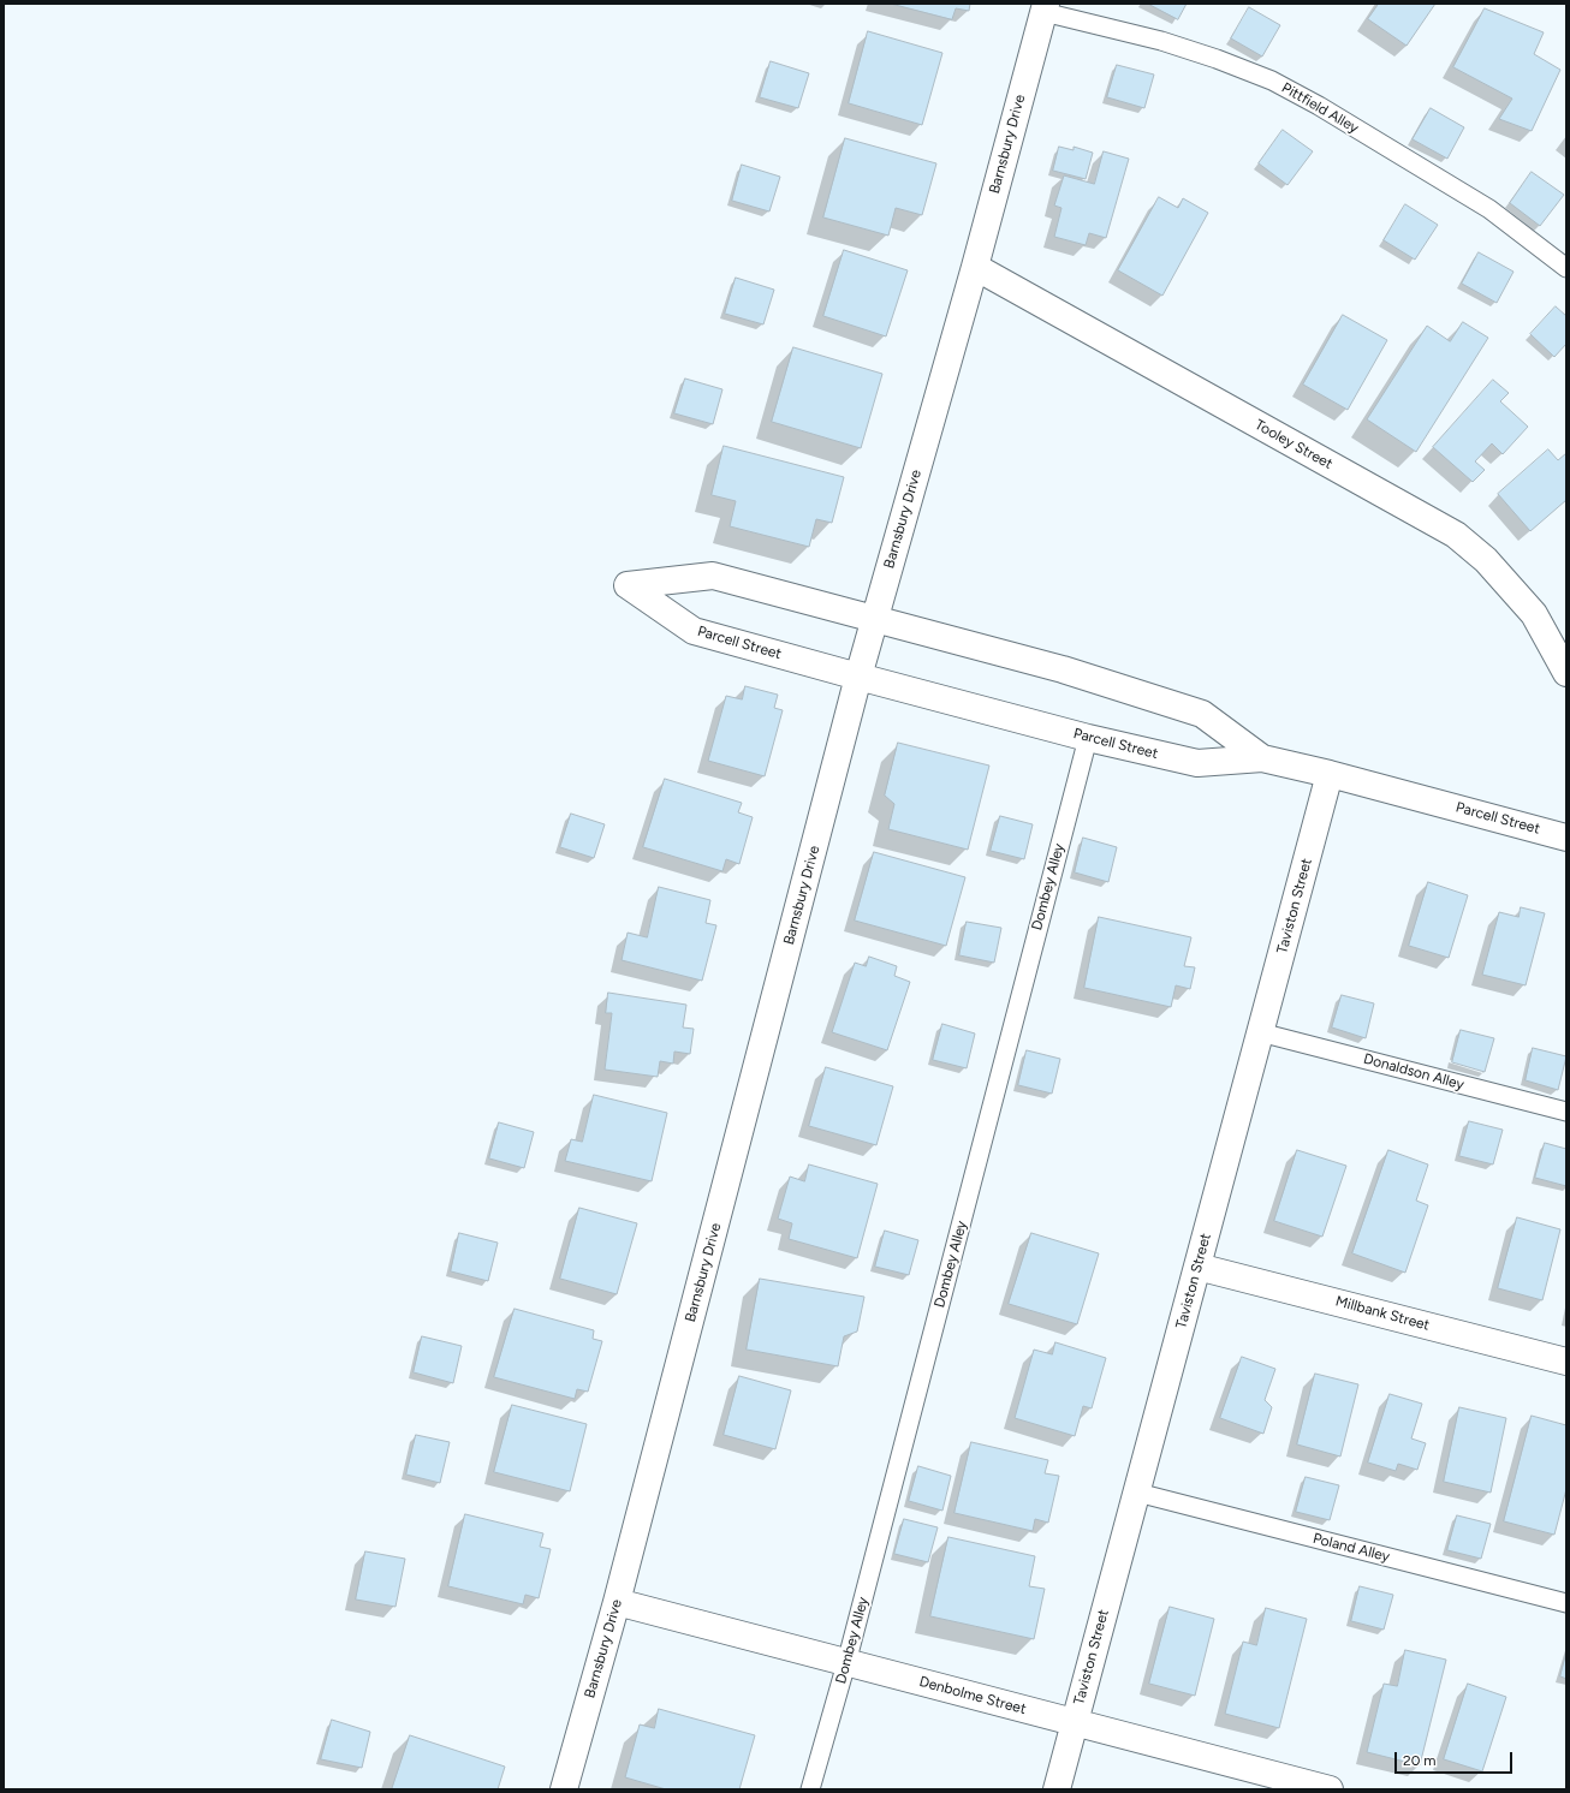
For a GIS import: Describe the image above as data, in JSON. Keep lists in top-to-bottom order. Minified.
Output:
{"streets":{"street":["Barnsbury Drive","Tooley Street","Parcell Street","Taviston Street","Millbank Street","Denbolme Street"],"lane":["Pittfield Alley","Dombey Alley","Donaldson Alley","Poland Alley"]},"crossings":[["Pittfield Alley","Barnsbury Drive"],["Barnsbury Drive","Tooley Street"],["Barnsbury Drive","Parcell Street"],["Barnsbury Drive","Denbolme Street"],["Parcell Street","Dombey Alley"],["Parcell Street","Taviston Street"],["Dombey Alley","Denbolme Street"],["Taviston Street","Donaldson Alley"],["Taviston Street","Millbank Street"],["Taviston Street","Poland Alley"],["Taviston Street","Denbolme Street"]],"scale_bar":"20 m"}
